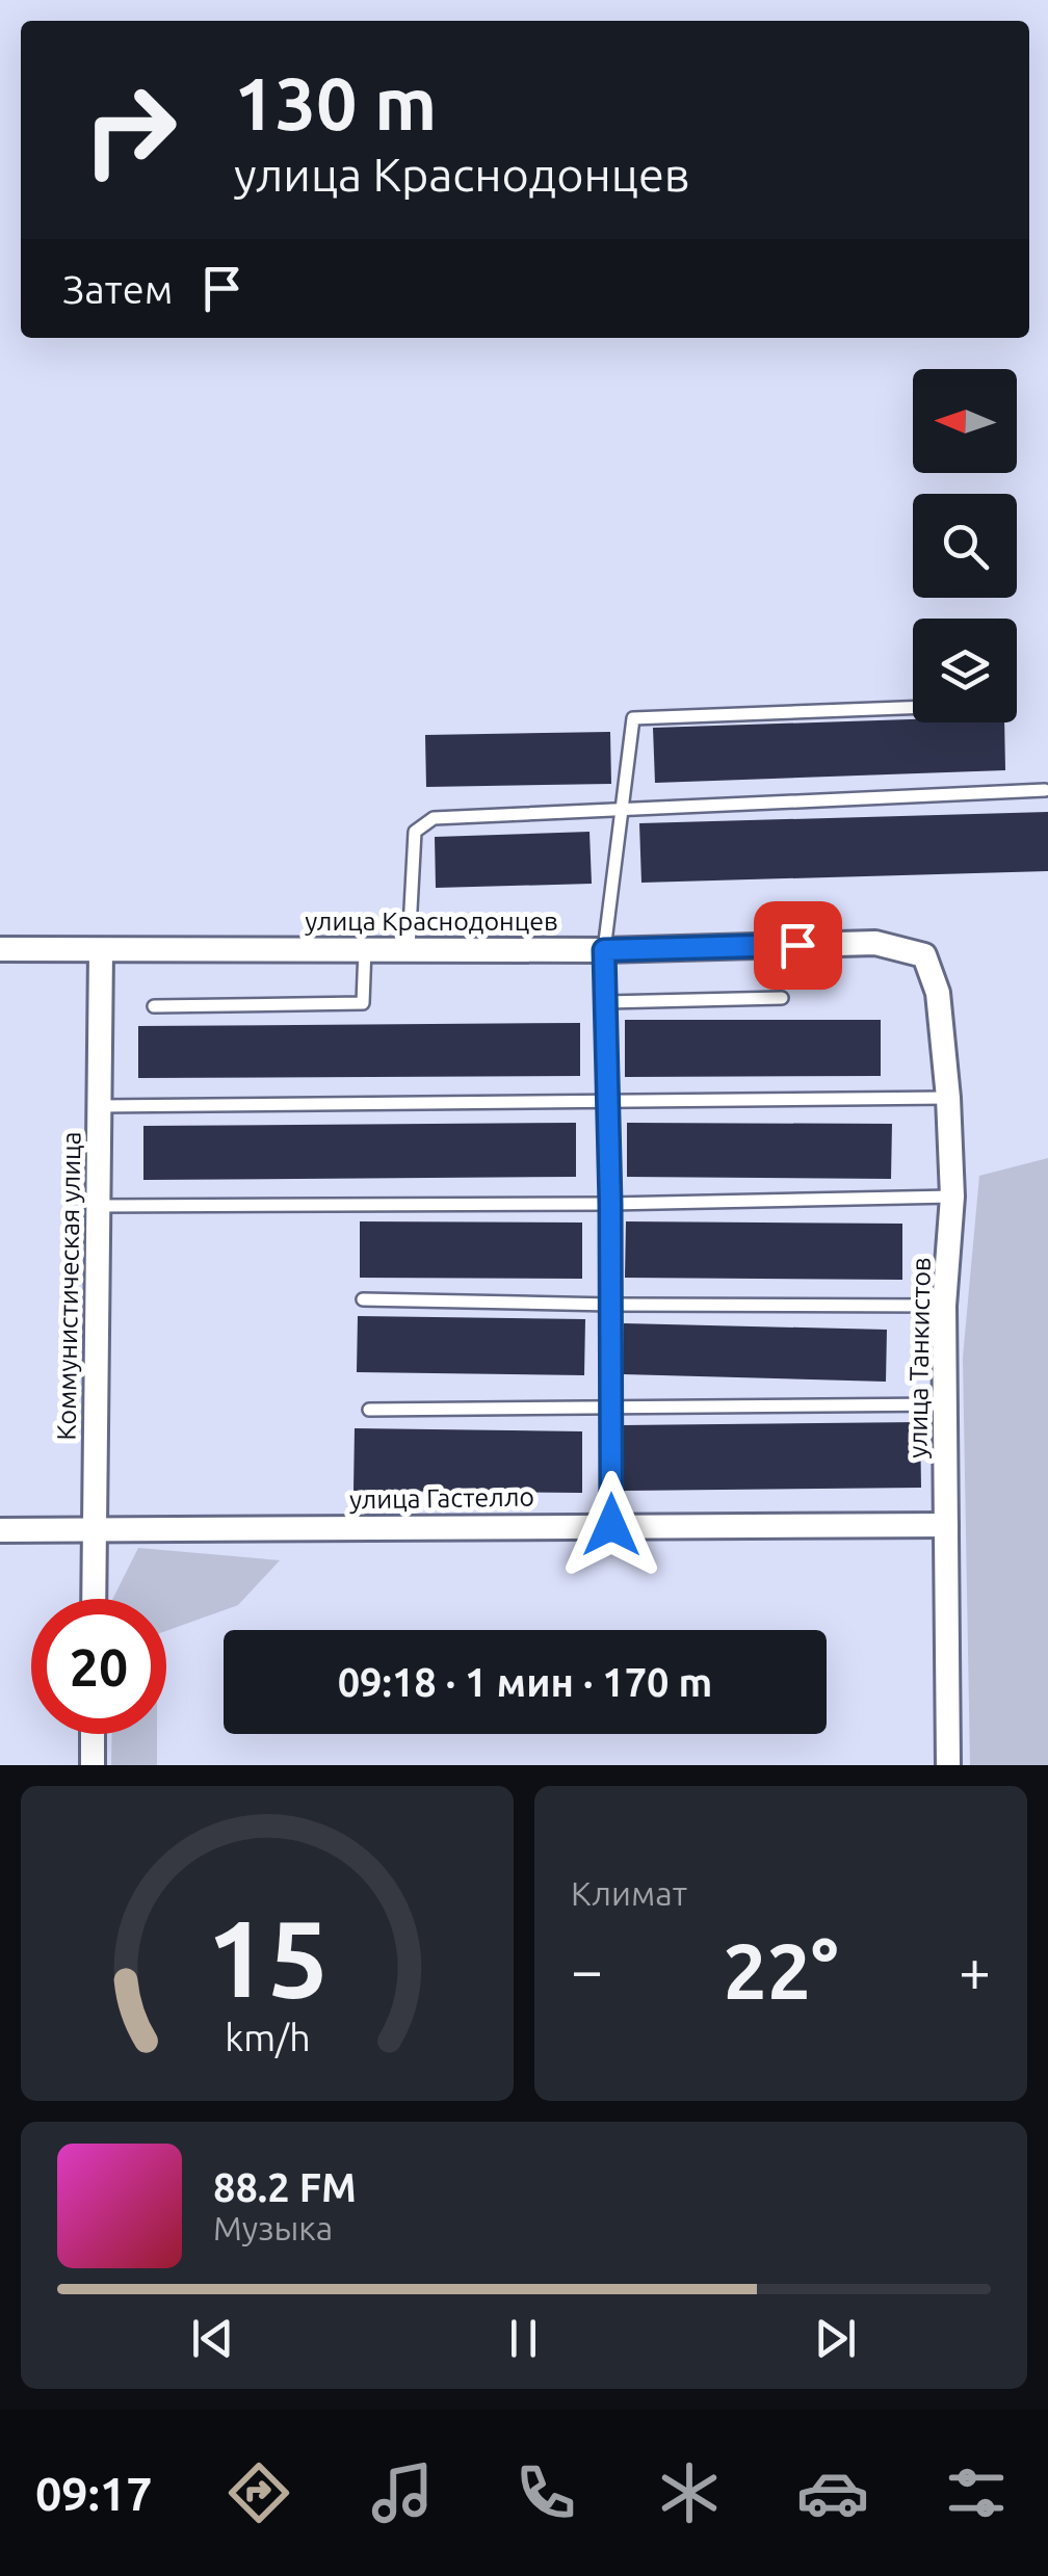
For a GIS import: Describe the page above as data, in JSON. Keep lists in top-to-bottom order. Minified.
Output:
{"streets":{"street":["улица Краснодонцев","Коммунистическая улица","улица Танкистов","улица Гастелло"]},"crossings":[["улица Краснодонцев","Коммунистическая улица"],["улица Краснодонцев","улица Танкистов"],["Коммунистическая улица","улица Гастелло"],["улица Танкистов","улица Гастелло"]],"north":"left","page":{"turn":["130 m","улица Краснодонцев"],"then":"Затем","limit":"20","trip":"09:18 · 1 мин · 170 m","tile":"Климат","heat":["−","22°","+"],"song":["88.2 FM","Музыка"],"tabs":"09:17","gauge":["15","km/h"]}}
